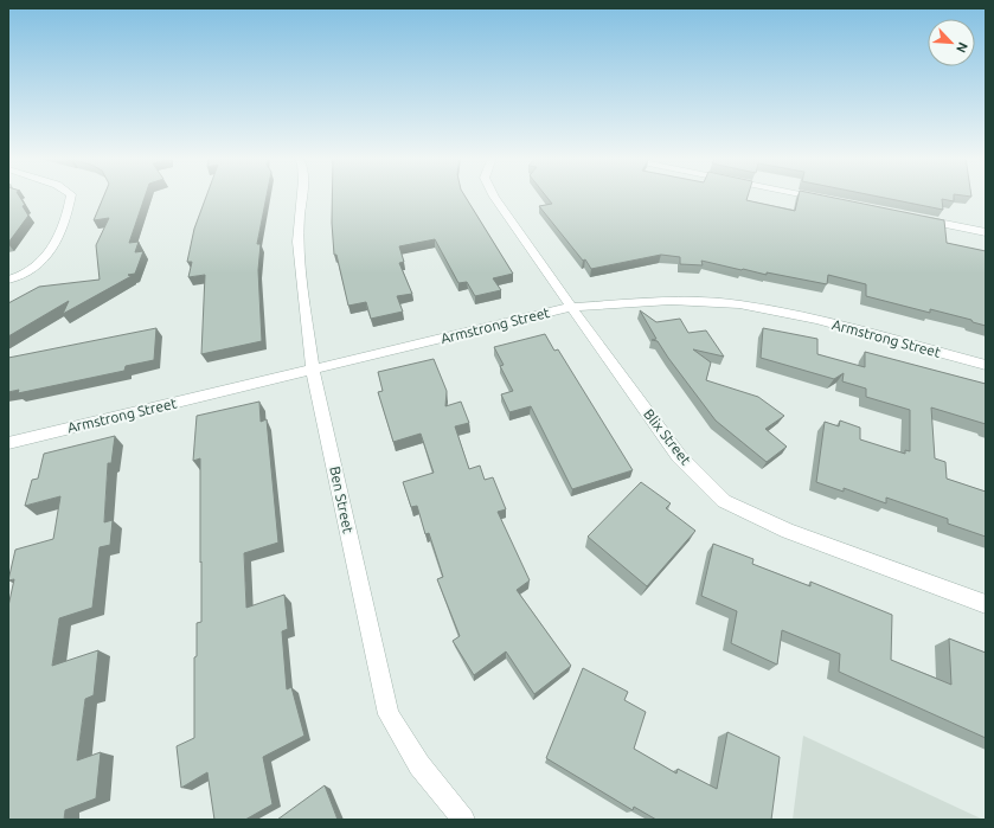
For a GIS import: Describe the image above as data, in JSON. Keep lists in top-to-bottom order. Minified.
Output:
{"streets":{"street":["Armstrong Street","Blix Street","Ben Street"]},"crossings":[["Armstrong Street","Blix Street"],["Armstrong Street","Ben Street"]],"north":"bottom right"}
